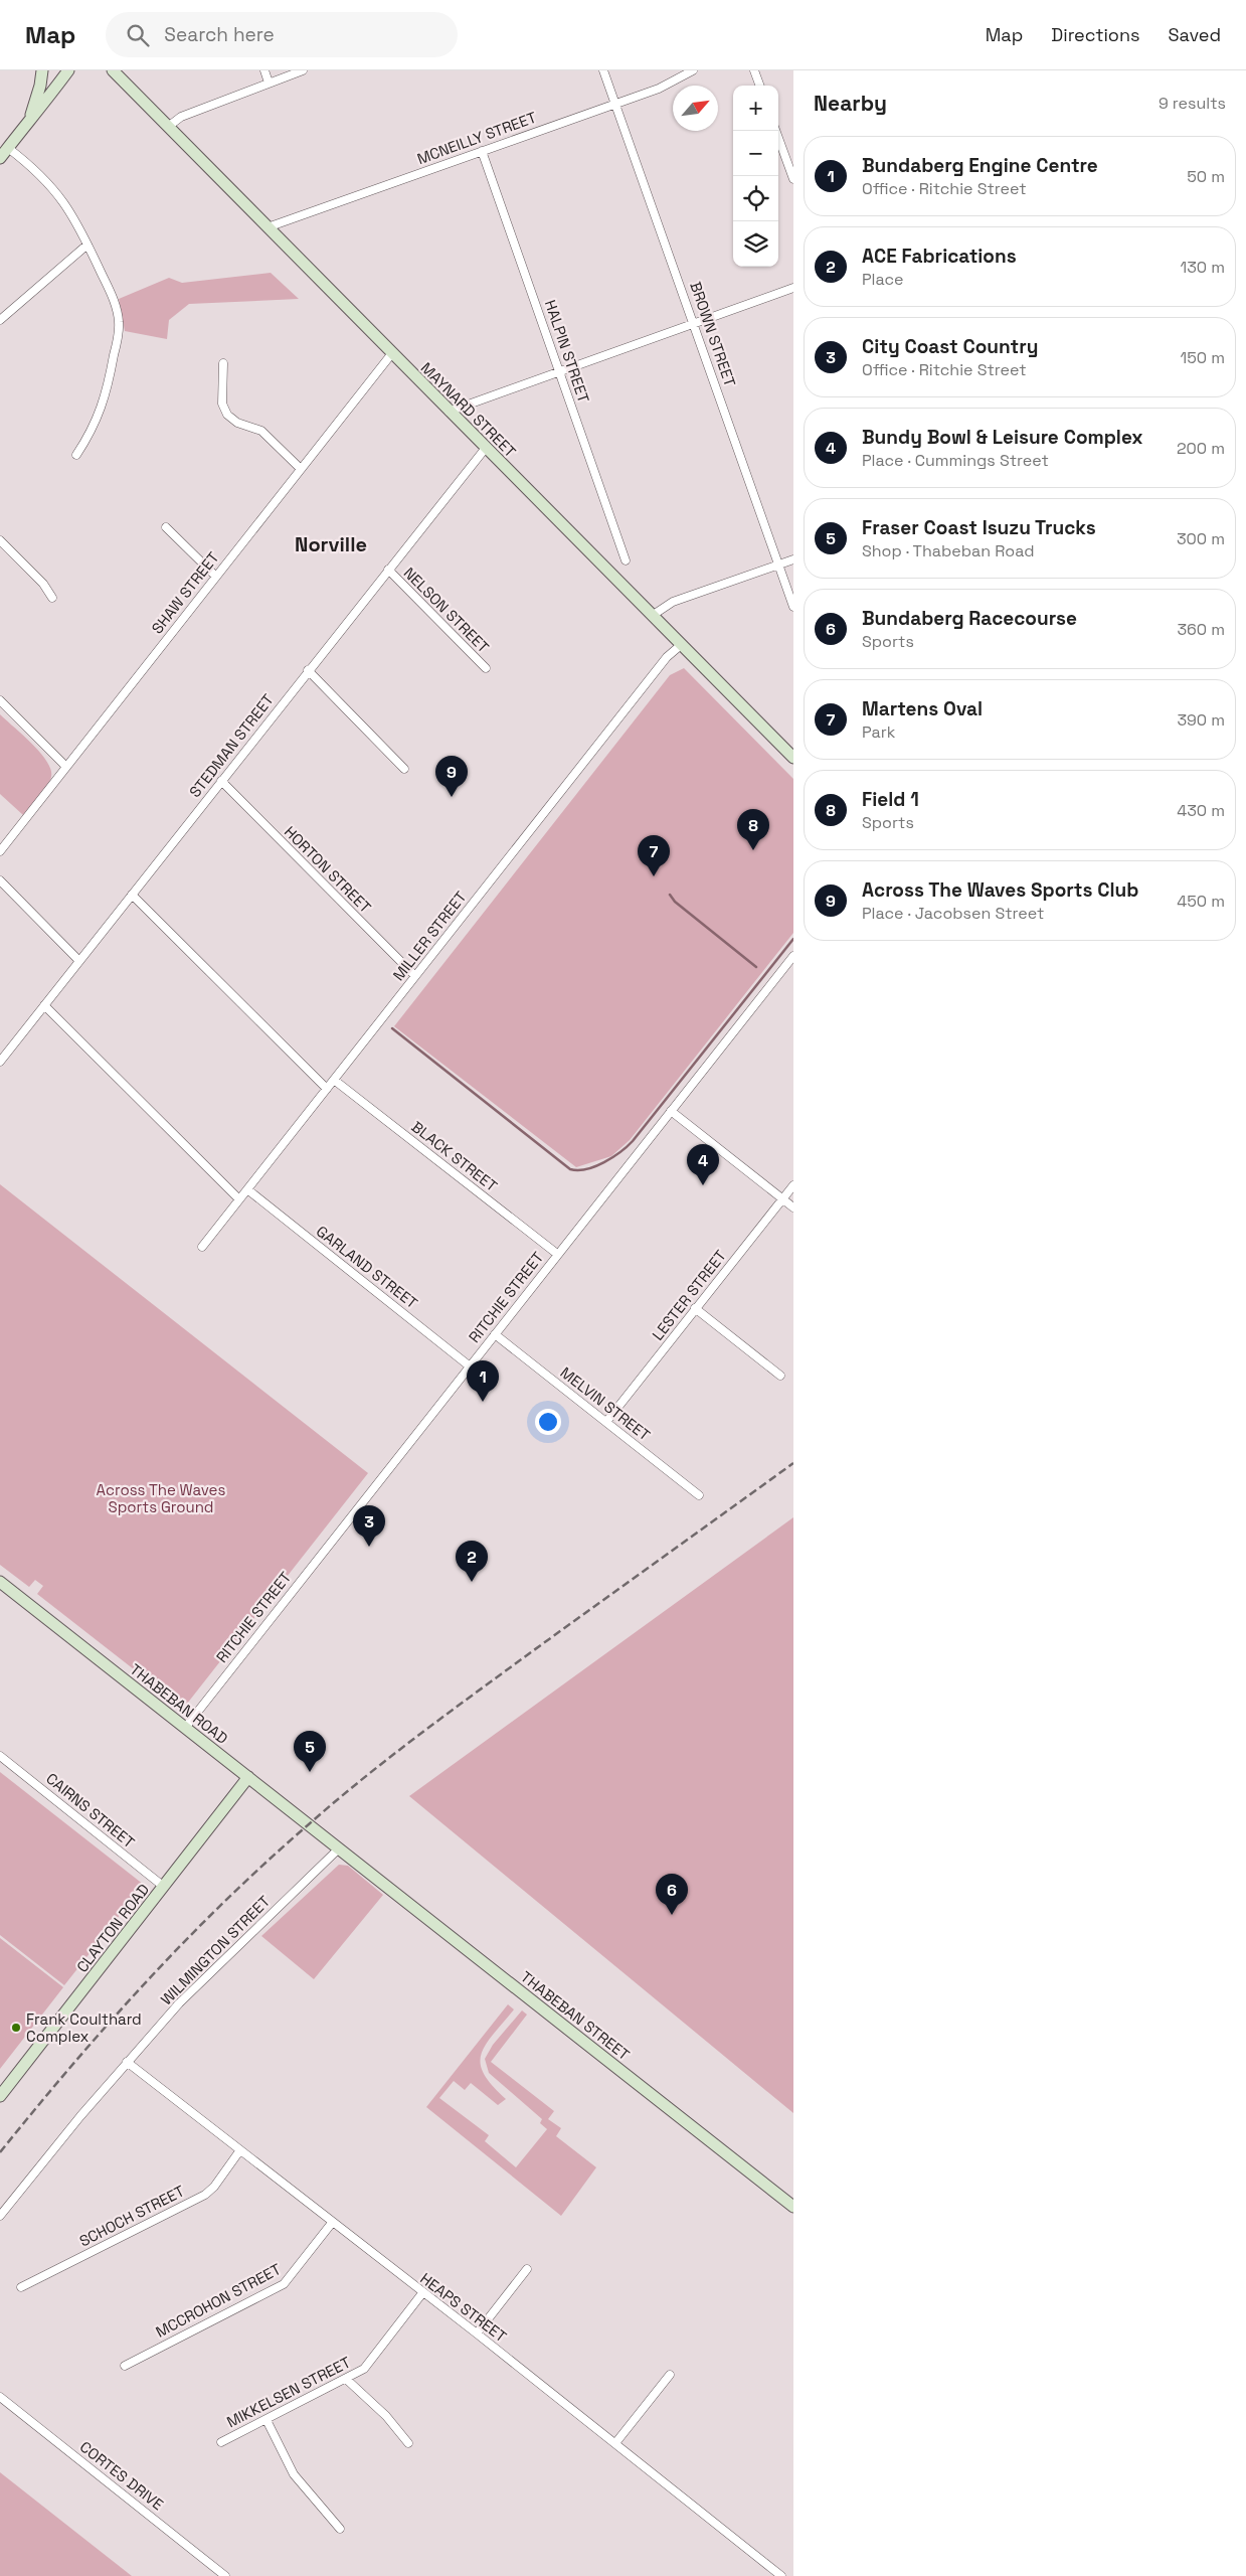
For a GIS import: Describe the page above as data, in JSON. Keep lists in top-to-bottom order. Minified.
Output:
{"streets":{"street":["MCNEILLY STREET","BROWN STREET","HALPIN STREET","MAYNARD STREET","SHAW STREET","NELSON STREET","STEDMAN STREET","HORTON STREET","MILLER STREET","BLACK STREET","GARLAND STREET","LESTER STREET","RITCHIE STREET","MELVIN STREET","THABEBAN ROAD","CAIRNS STREET","CLAYTON ROAD","WILMINGTON STREET","THABEBAN STREET","SCHOCH STREET","MCCROHON STREET","HEAPS STREET","MIKKELSEN STREET","CORTES DRIVE"]},"crossings":[["MCNEILLY STREET","BROWN STREET"],["MCNEILLY STREET","HALPIN STREET"],["MCNEILLY STREET","MAYNARD STREET"],["MAYNARD STREET","SHAW STREET"],["MAYNARD STREET","STEDMAN STREET"],["MAYNARD STREET","MILLER STREET"],["NELSON STREET","STEDMAN STREET"],["STEDMAN STREET","HORTON STREET"],["HORTON STREET","MILLER STREET"],["MILLER STREET","BLACK STREET"],["MILLER STREET","GARLAND STREET"],["BLACK STREET","RITCHIE STREET"],["GARLAND STREET","RITCHIE STREET"],["LESTER STREET","MELVIN STREET"],["RITCHIE STREET","MELVIN STREET"],["RITCHIE STREET","THABEBAN ROAD"],["THABEBAN ROAD","CLAYTON ROAD"],["THABEBAN ROAD","WILMINGTON STREET"],["THABEBAN ROAD","THABEBAN STREET"],["CAIRNS STREET","CLAYTON ROAD"],["WILMINGTON STREET","THABEBAN STREET"],["WILMINGTON STREET","HEAPS STREET"],["SCHOCH STREET","HEAPS STREET"],["MCCROHON STREET","HEAPS STREET"],["HEAPS STREET","MIKKELSEN STREET"]],"districts":["Norville"],"parks":["Across The Waves Sports Ground"],"places":["Frank Coulthard Complex"],"north":"top right","page":{"header":"Map","search":"Search here","nav":["Map","Directions","Saved"],"heading":["Nearby","9 results"],"map_buttons":["+","−"],"list":[{"mark":"1","name":"Bundaberg Engine Centre","note":"Office · Ritchie Street","value":"50 m"},{"mark":"2","name":"ACE Fabrications","note":"Place","value":"130 m"},{"mark":"3","name":"City Coast Country","note":"Office · Ritchie Street","value":"150 m"},{"mark":"4","name":"Bundy Bowl & Leisure Complex","note":"Place · Cummings Street","value":"200 m"},{"mark":"5","name":"Fraser Coast Isuzu Trucks","note":"Shop · Thabeban Road","value":"300 m"},{"mark":"6","name":"Bundaberg Racecourse","note":"Sports","value":"360 m"},{"mark":"7","name":"Martens Oval","note":"Park","value":"390 m"},{"mark":"8","name":"Field 1","note":"Sports","value":"430 m"},{"mark":"9","name":"Across The Waves Sports Club","note":"Place · Jacobsen Street","value":"450 m"}],"pins":["9","8","7","4","1","3","2","5","6"]}}
